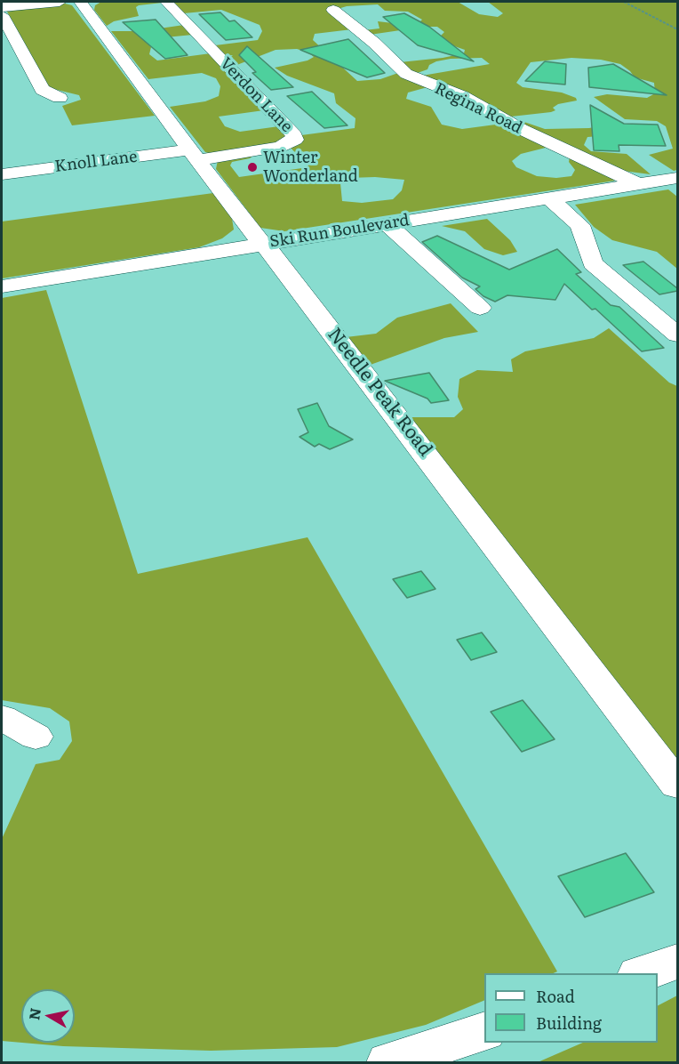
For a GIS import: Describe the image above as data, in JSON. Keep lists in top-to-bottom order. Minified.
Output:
{"streets":{"street":["Verdon Lane","Regina Road","Knoll Lane","Ski Run Boulevard","Needle Peak Road"]},"crossings":[["Verdon Lane","Knoll Lane"],["Verdon Lane","Needle Peak Road"],["Regina Road","Ski Run Boulevard"],["Knoll Lane","Needle Peak Road"],["Ski Run Boulevard","Needle Peak Road"]],"places":["Winter Wonderland"],"legend":["Road","Building"],"north":"left"}
